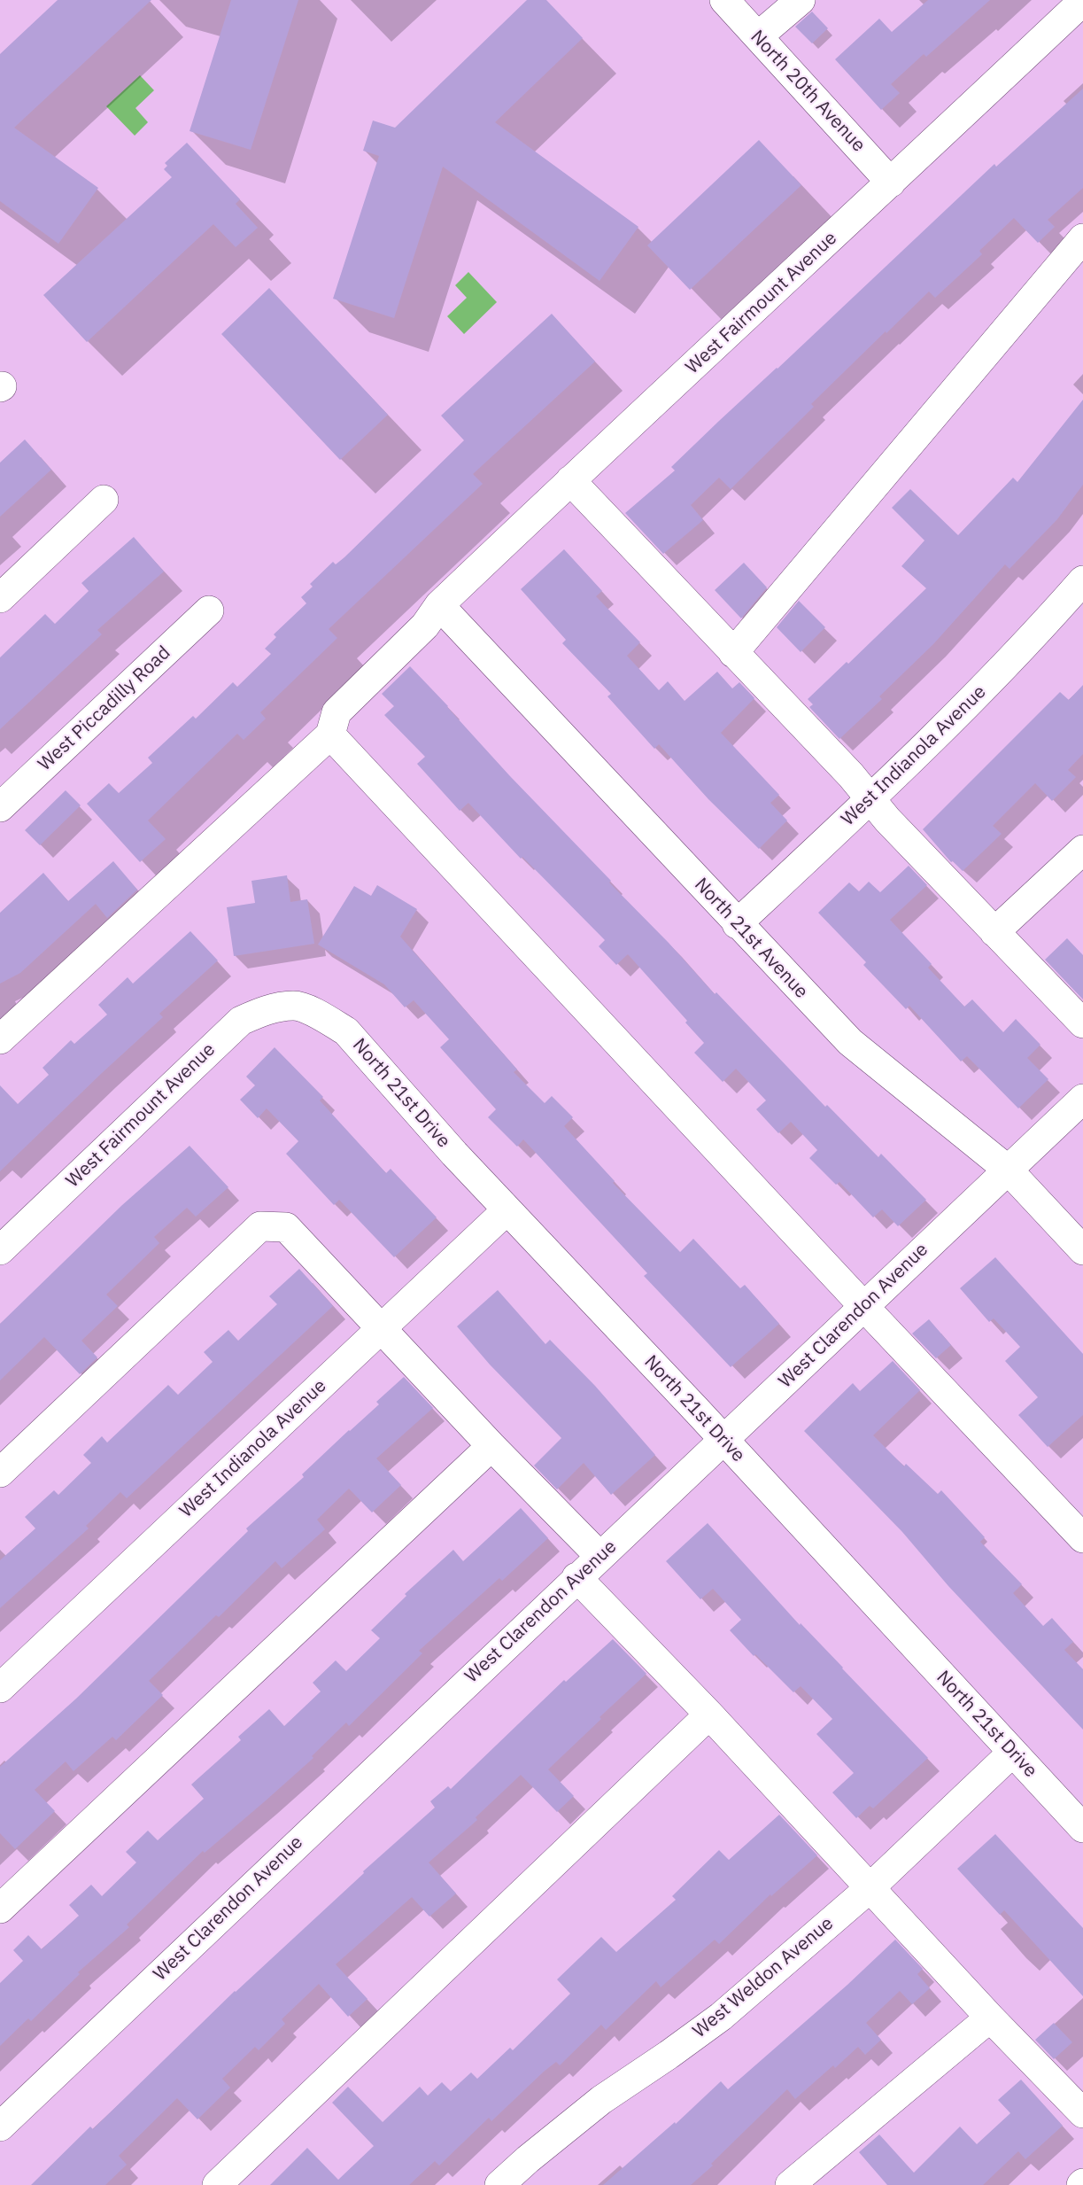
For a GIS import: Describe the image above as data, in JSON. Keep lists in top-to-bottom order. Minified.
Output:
{"streets":{"street":["North 20th Avenue","West Fairmount Avenue","West Piccadilly Road","West Indianola Avenue","North 21st Avenue","North 21st Drive","West Clarendon Avenue","West Weldon Avenue"]},"crossings":[["North 20th Avenue","West Fairmount Avenue"],["West Fairmount Avenue","North 21st Avenue"],["West Fairmount Avenue","North 21st Drive"],["West Indianola Avenue","North 21st Avenue"],["West Indianola Avenue","North 21st Drive"],["North 21st Avenue","West Clarendon Avenue"],["North 21st Drive","West Clarendon Avenue"],["North 21st Drive","West Weldon Avenue"]]}
